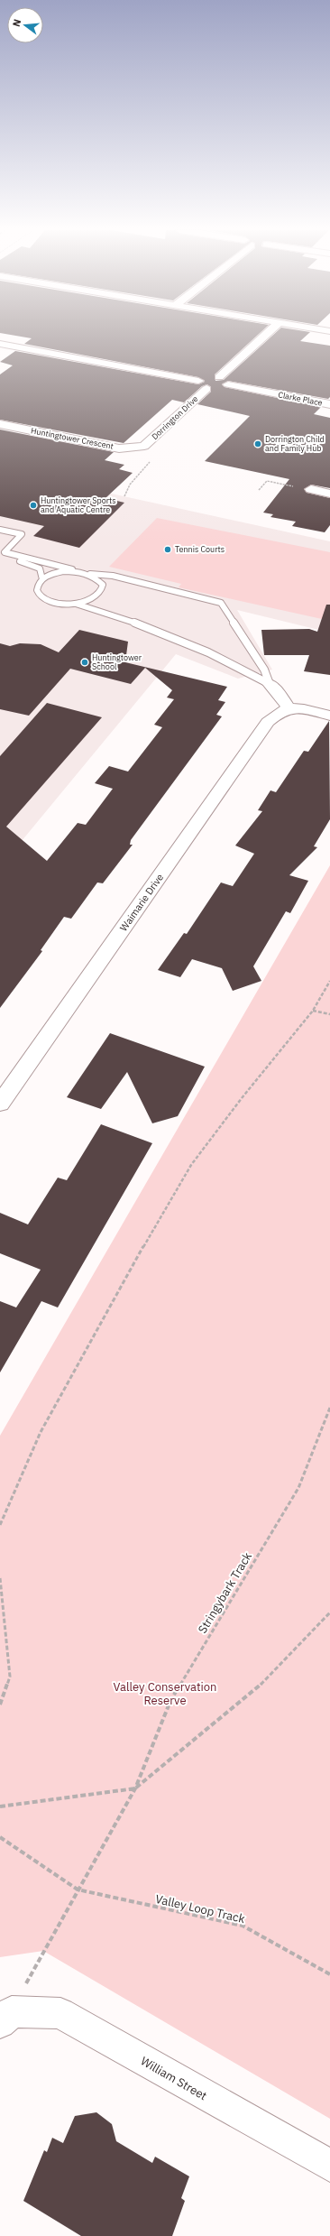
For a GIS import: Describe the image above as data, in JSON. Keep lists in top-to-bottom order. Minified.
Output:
{"streets":{"street":["Clarke Place","Dorrington Drive","Huntingtower Crescent","Waimarie Drive","William Street"],"path":["Stringybark Track","Valley Loop Track"]},"crossings":[["Dorrington Drive","Huntingtower Crescent"]],"parks":["Valley Conservation Reserve"],"places":["Dorrington Child and Family Hub","Huntingtower Sports and Aquatic Centre","Tennis Courts","Huntingtower School"],"north":"left"}
